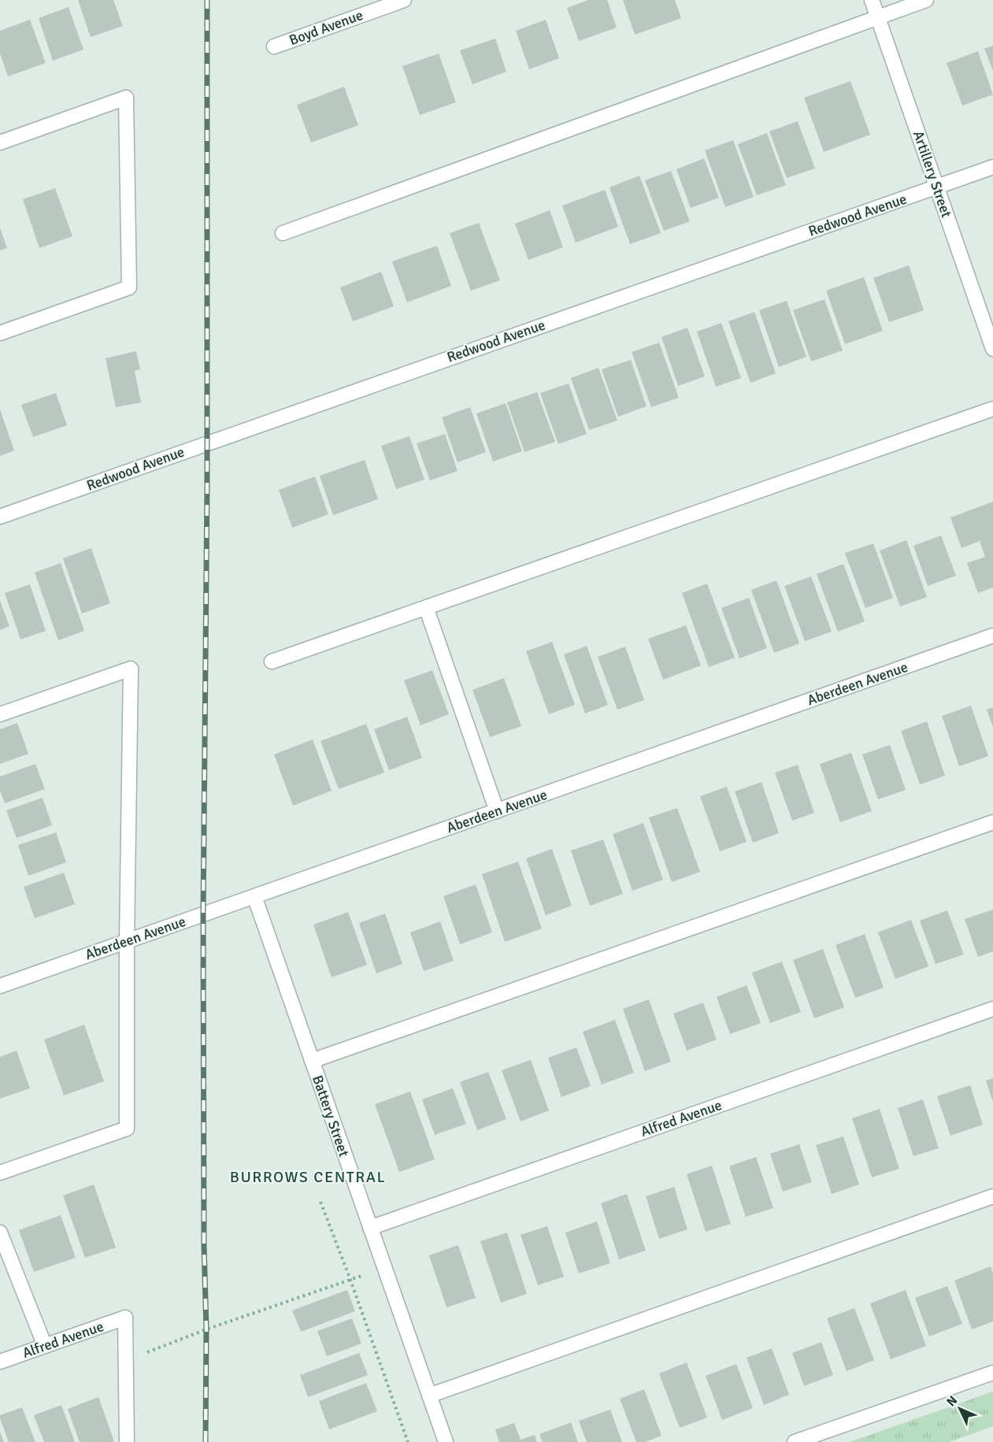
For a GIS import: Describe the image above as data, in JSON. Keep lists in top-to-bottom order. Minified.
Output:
{"streets":{"street":["Boyd Avenue","Artillery Street","Redwood Avenue","Aberdeen Avenue","Battery Street","Alfred Avenue"]},"crossings":[["Artillery Street","Redwood Avenue"],["Aberdeen Avenue","Battery Street"],["Battery Street","Alfred Avenue"]],"districts":["BURROWS CENTRAL"],"north":"top left"}
